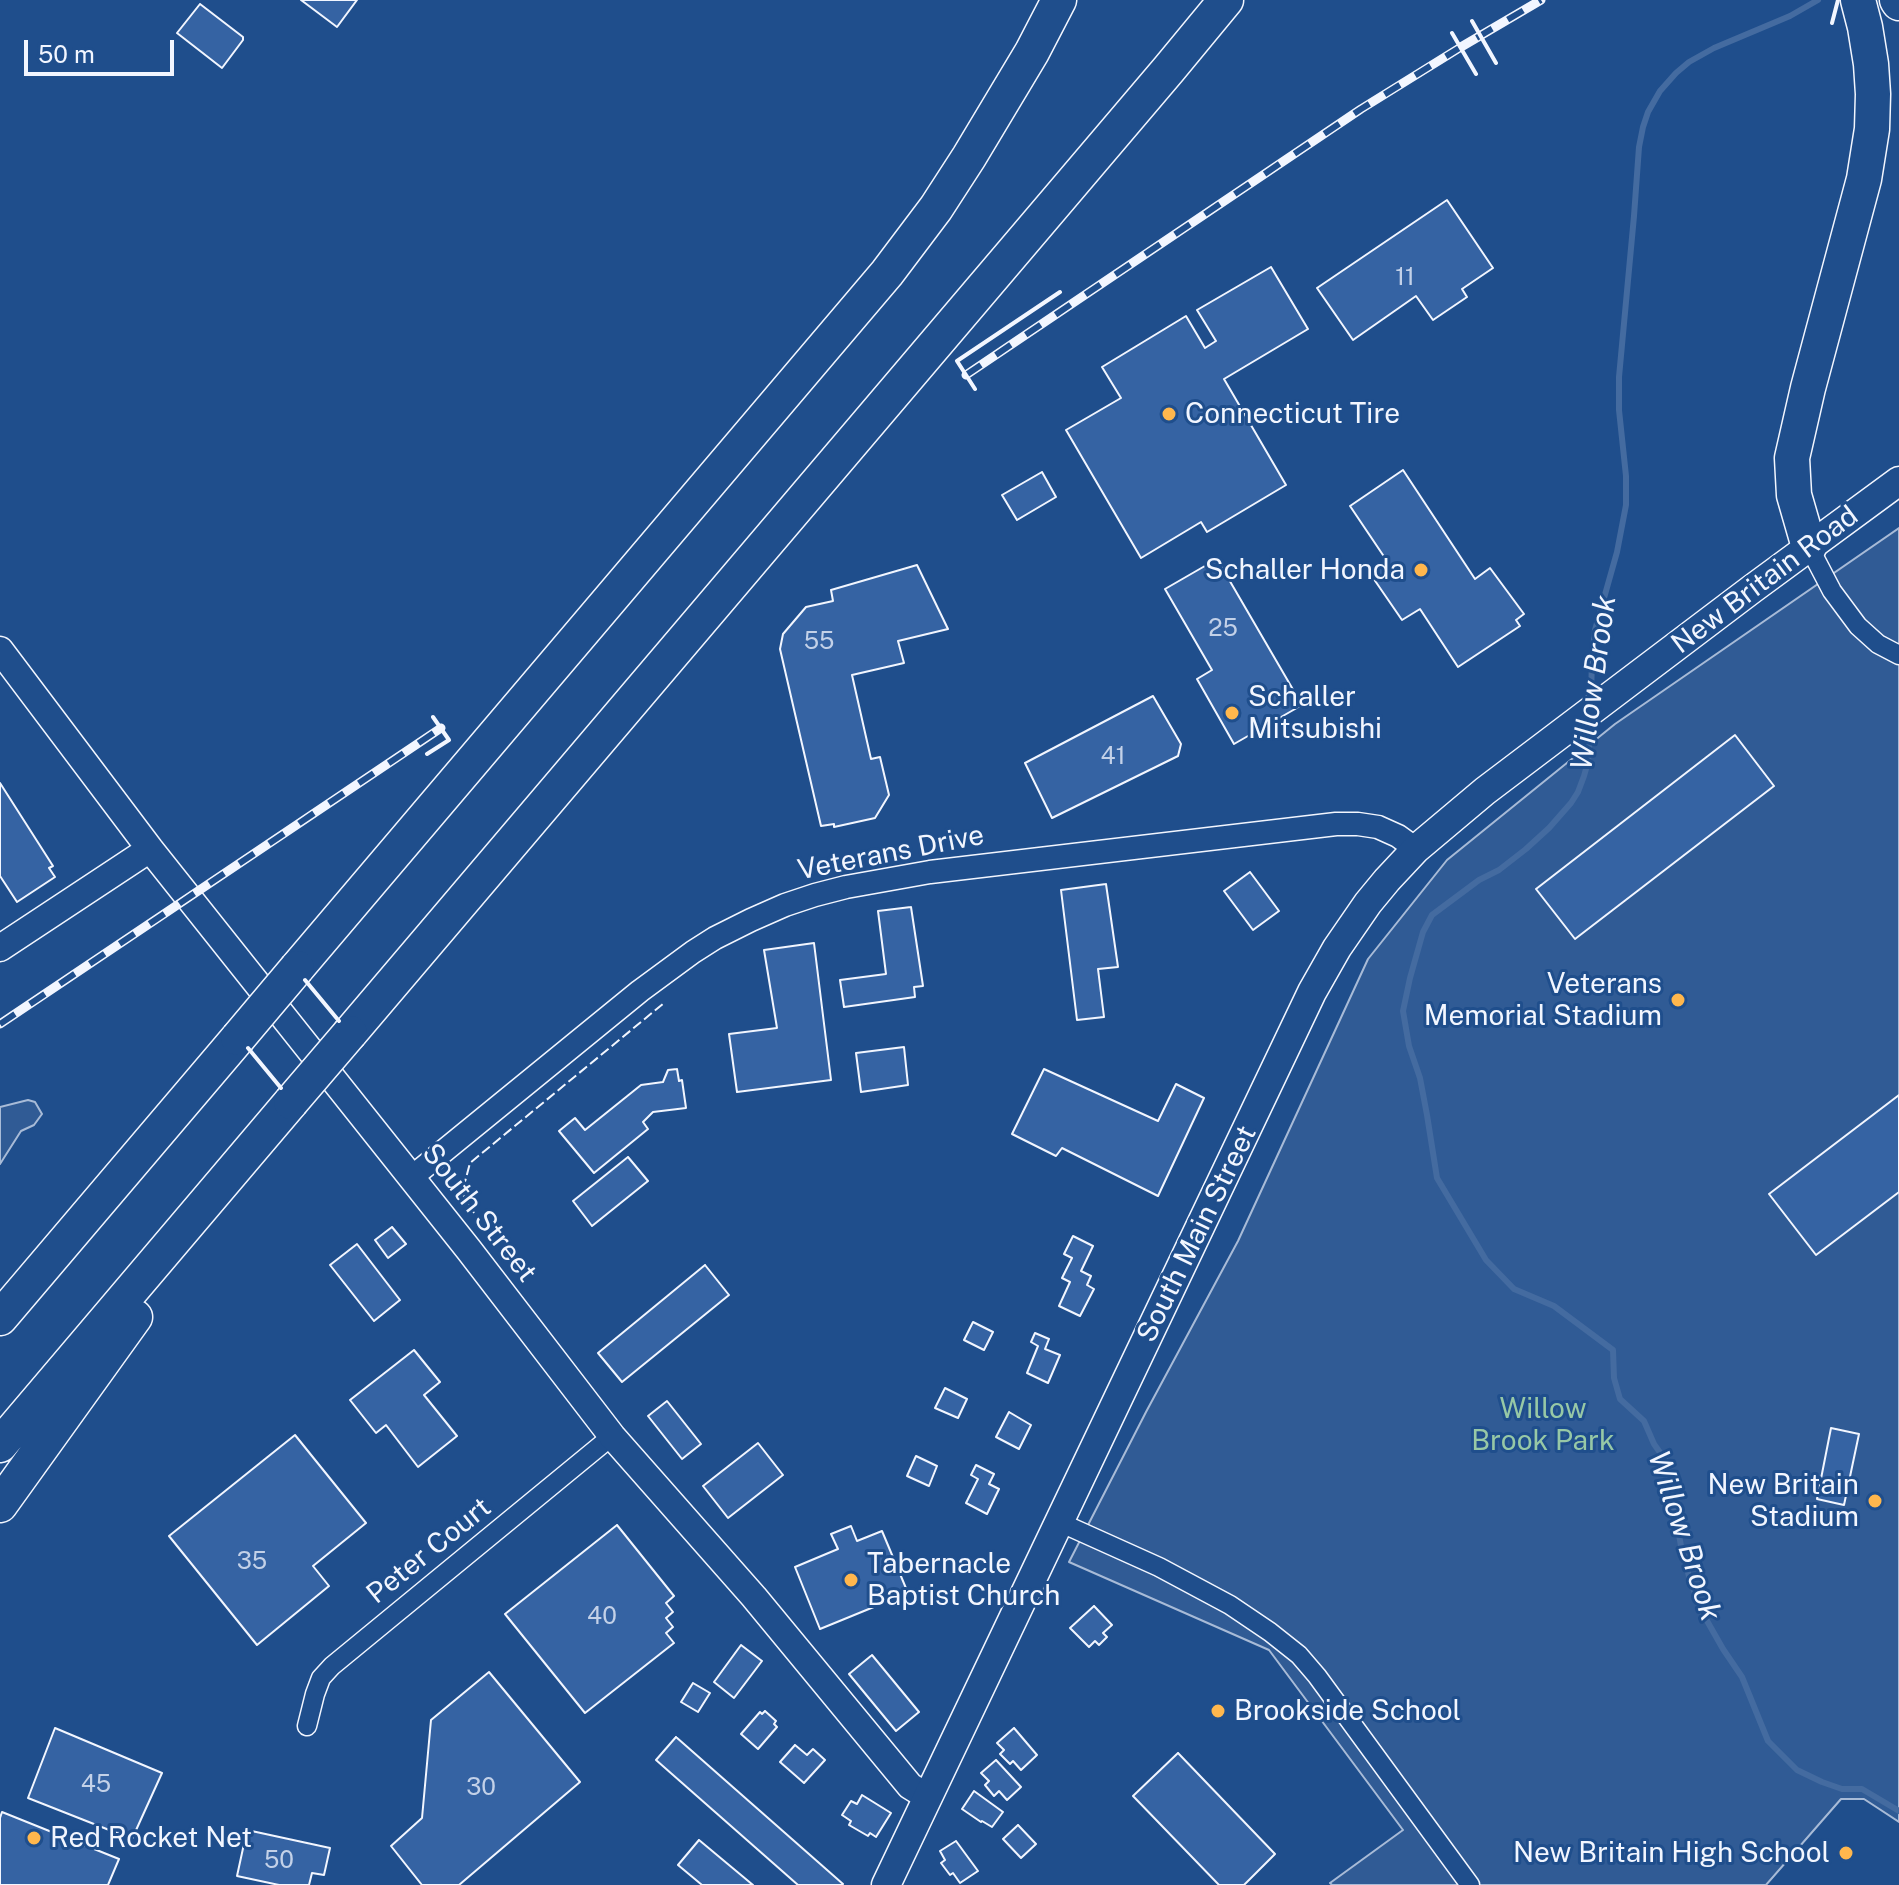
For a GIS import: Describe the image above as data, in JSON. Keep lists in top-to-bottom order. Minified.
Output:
{"streets":{"main road":["New Britain Road","South Street","South Main Street"],"street":["Veterans Drive","Peter Court"]},"crossings":[["New Britain Road","South Main Street"],["Veterans Drive","South Street"],["Veterans Drive","South Main Street"],["South Street","South Main Street"],["South Street","Peter Court"]],"water":["Willow Brook"],"parks":["Willow Brook Park"],"places":["Connecticut Tire","Schaller Honda","Schaller Mitsubishi","Veterans Memorial Stadium","New Britain Stadium","Tabernacle Baptist Church","Brookside School","Red Rocket Net","New Britain High School"],"house_numbers":["11","25","55","41","35","40","45","30","50"],"scale_bar":"50 m"}
